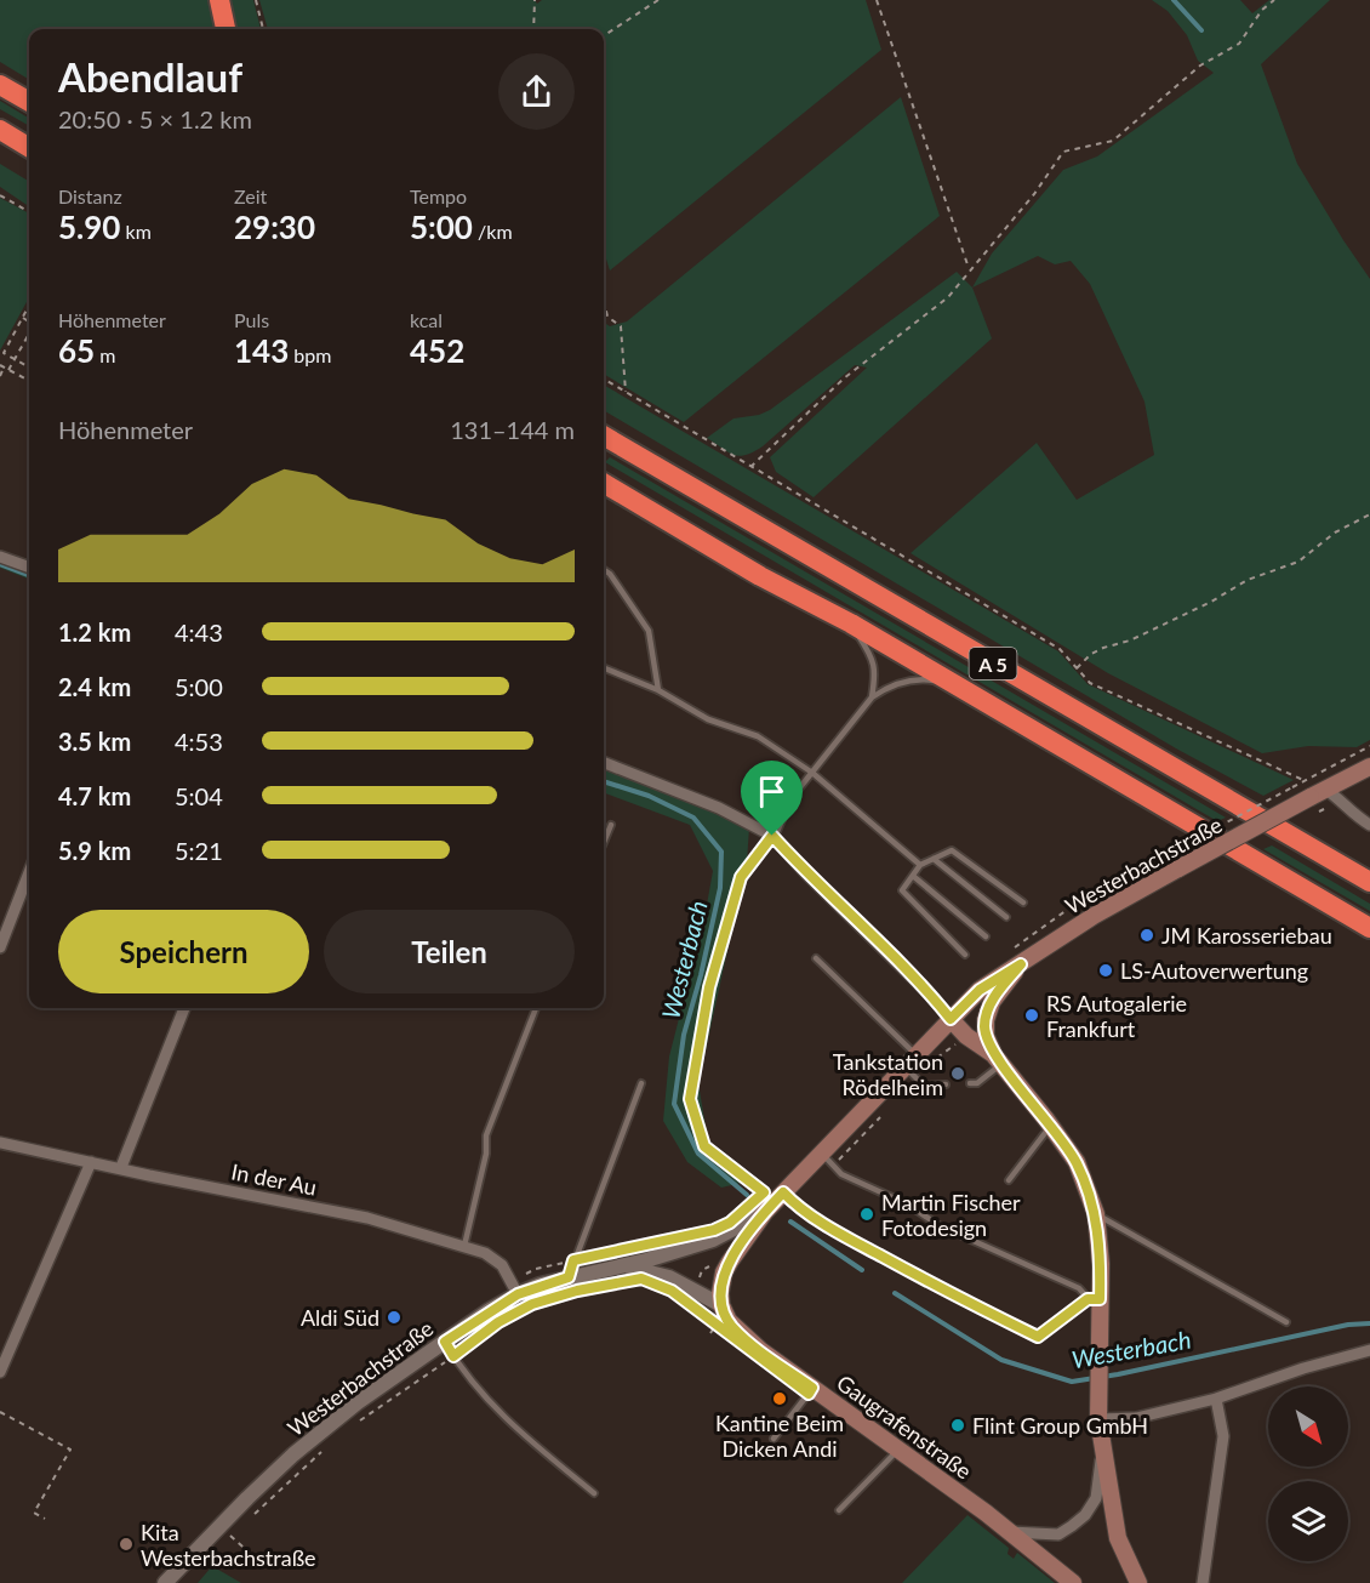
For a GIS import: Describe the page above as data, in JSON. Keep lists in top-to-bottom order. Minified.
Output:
{"streets":{"highway":["A 5"],"main road":["Westerbachstraße","Gaugrafenstraße"],"street":["In der Au"]},"crossings":[["Westerbachstraße","In der Au"],["Westerbachstraße","Gaugrafenstraße"]],"water":["Westerbach"],"places":["JM Karosseriebau","LS-Autoverwertung","RS Autogalerie Frankfurt","Tankstation Rödelheim","Martin Fischer Fotodesign","Aldi Süd","Kantine Beim Dicken Andi","Flint Group GmbH","Kita Westerbachstraße"],"north":"bottom right","page":{"heading":["Abendlauf","20:50 · 5 × 1.2 km"],"stats":[["Distanz","5.90 km"],["Zeit","29:30"],["Tempo","5:00 /km"],["Höhenmeter","65 m"],["Puls","143 bpm"],["kcal","452"]],"chart":["Höhenmeter","131–144 m"],"list":[{"name":"1.2 km","note":"4:43"},{"name":"2.4 km","note":"5:00"},{"name":"3.5 km","note":"4:53"},{"name":"4.7 km","note":"5:04"},{"name":"5.9 km","note":"5:21"}],"buttons":["Speichern","Teilen"]}}
